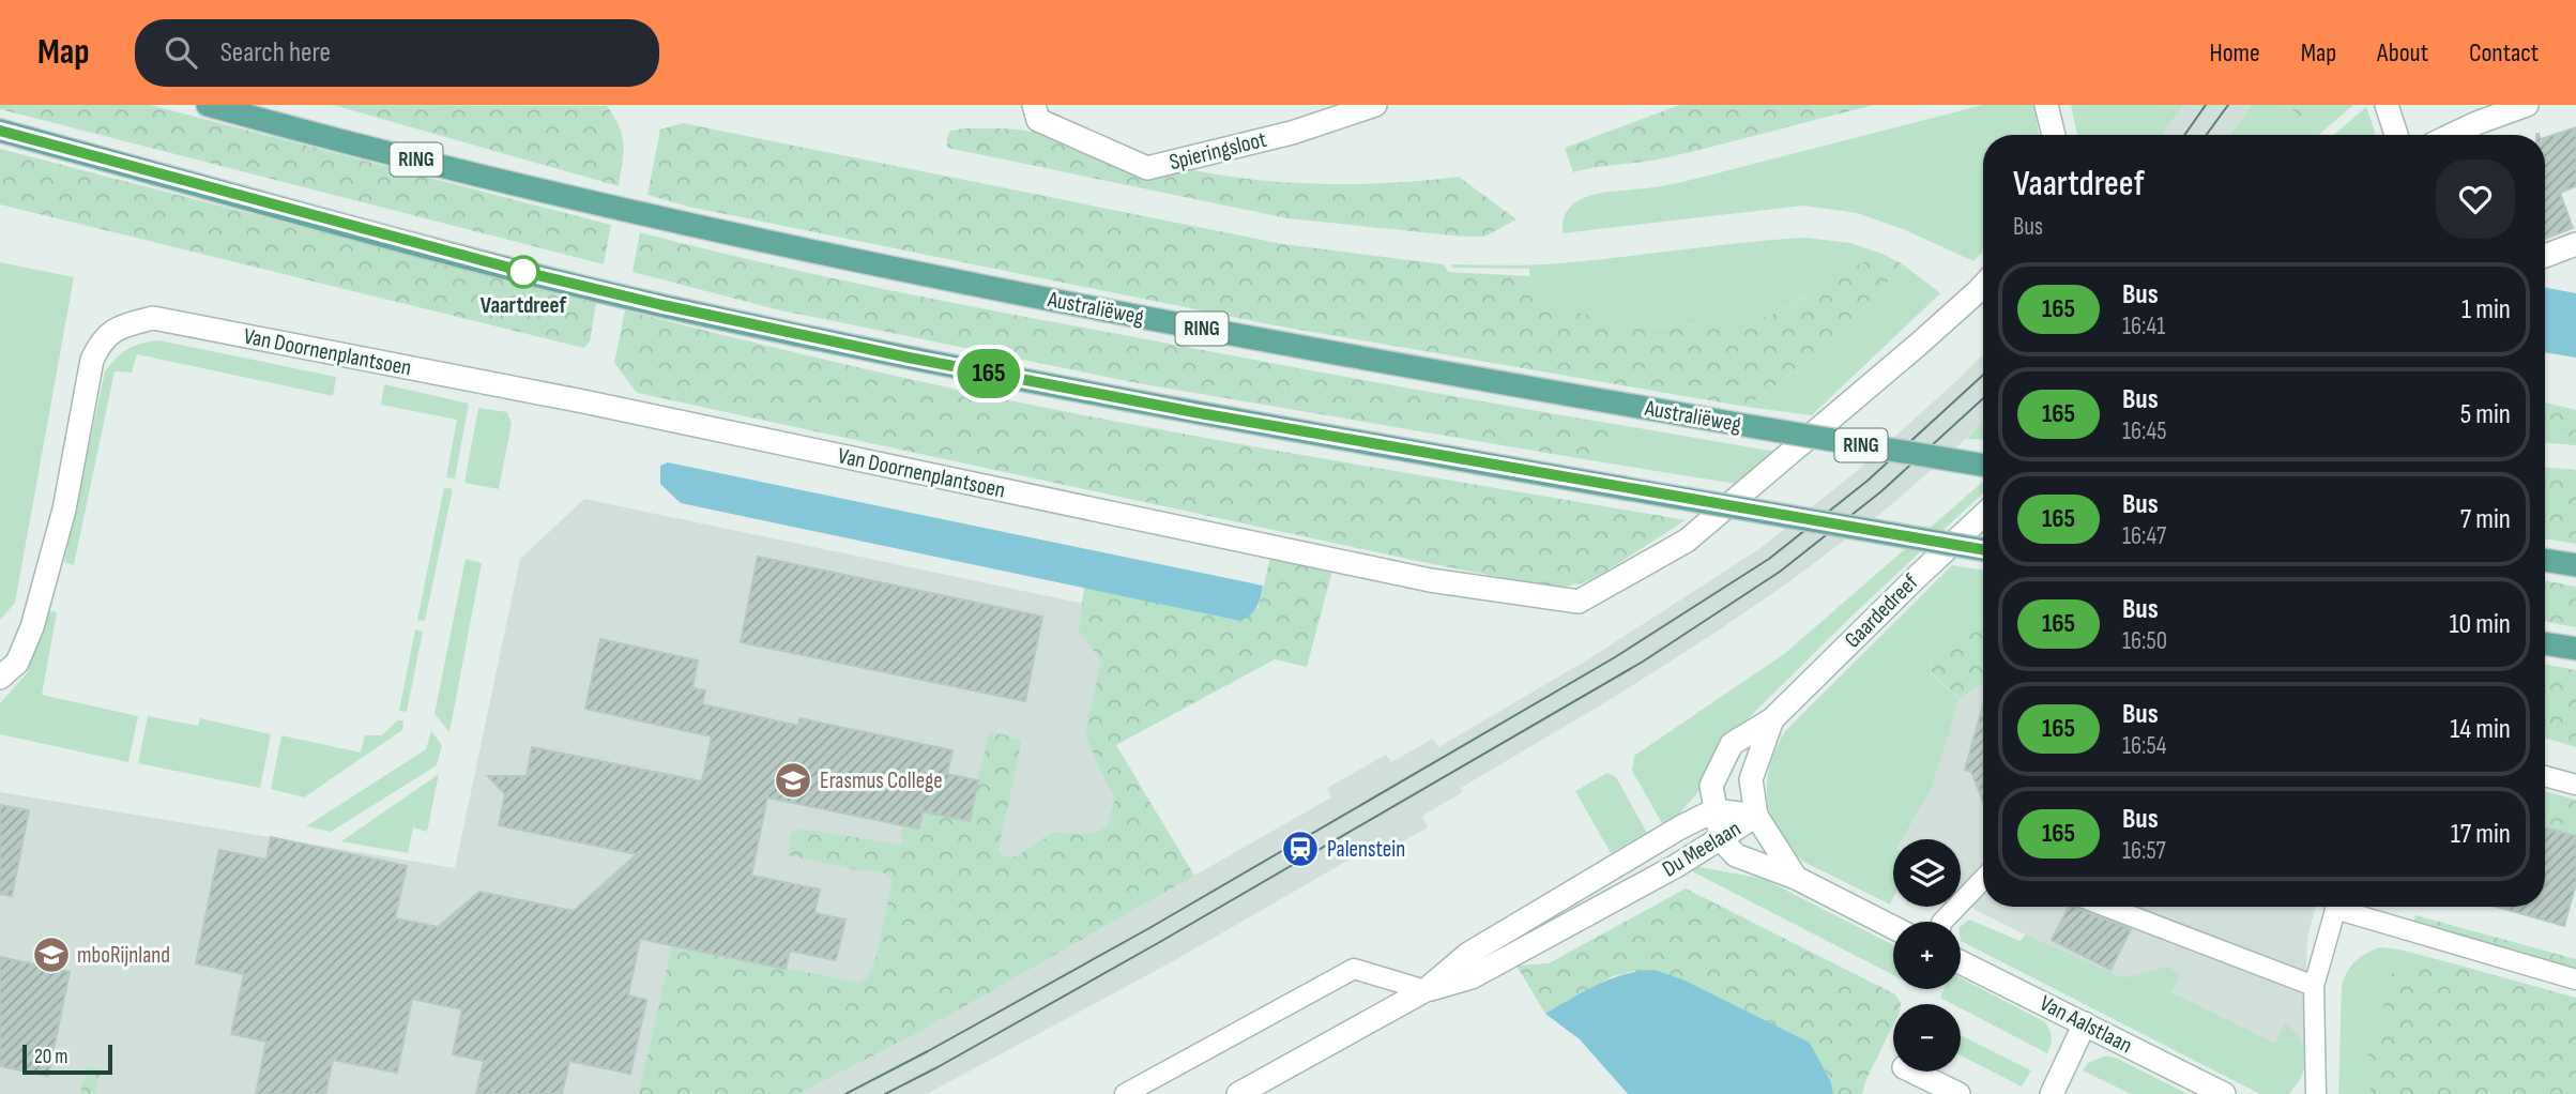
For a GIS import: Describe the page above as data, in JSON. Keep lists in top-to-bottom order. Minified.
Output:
{"streets":{"main road":["RING","Australiëweg"],"street":["Spieringsloot","Van Doornenplantsoen","Gaardedreef","Du Meelaan","Van Aalstlaan"]},"crossings":[["Gaardedreef","Du Meelaan"]],"places":{"other":["Vaartdreef"],"school or university":["Erasmus College","mboRijnland"],"station":["Palenstein"]},"lines":["bus line 165"],"scale_bar":"20 m","page":{"header":"Map","search":"Search here","nav":["Home","Map","About","Contact"],"on_map":"165","heading":["Vaartdreef","Bus"],"list":[{"mark":"165","name":"Bus","note":"16:41","value":"1 min"},{"mark":"165","name":"Bus","note":"16:45","value":"5 min"},{"mark":"165","name":"Bus","note":"16:47","value":"7 min"},{"mark":"165","name":"Bus","note":"16:50","value":"10 min"},{"mark":"165","name":"Bus","note":"16:54","value":"14 min"},{"mark":"165","name":"Bus","note":"16:57","value":"17 min"}],"map_buttons":["+","−"],"scale":"20 m"}}
